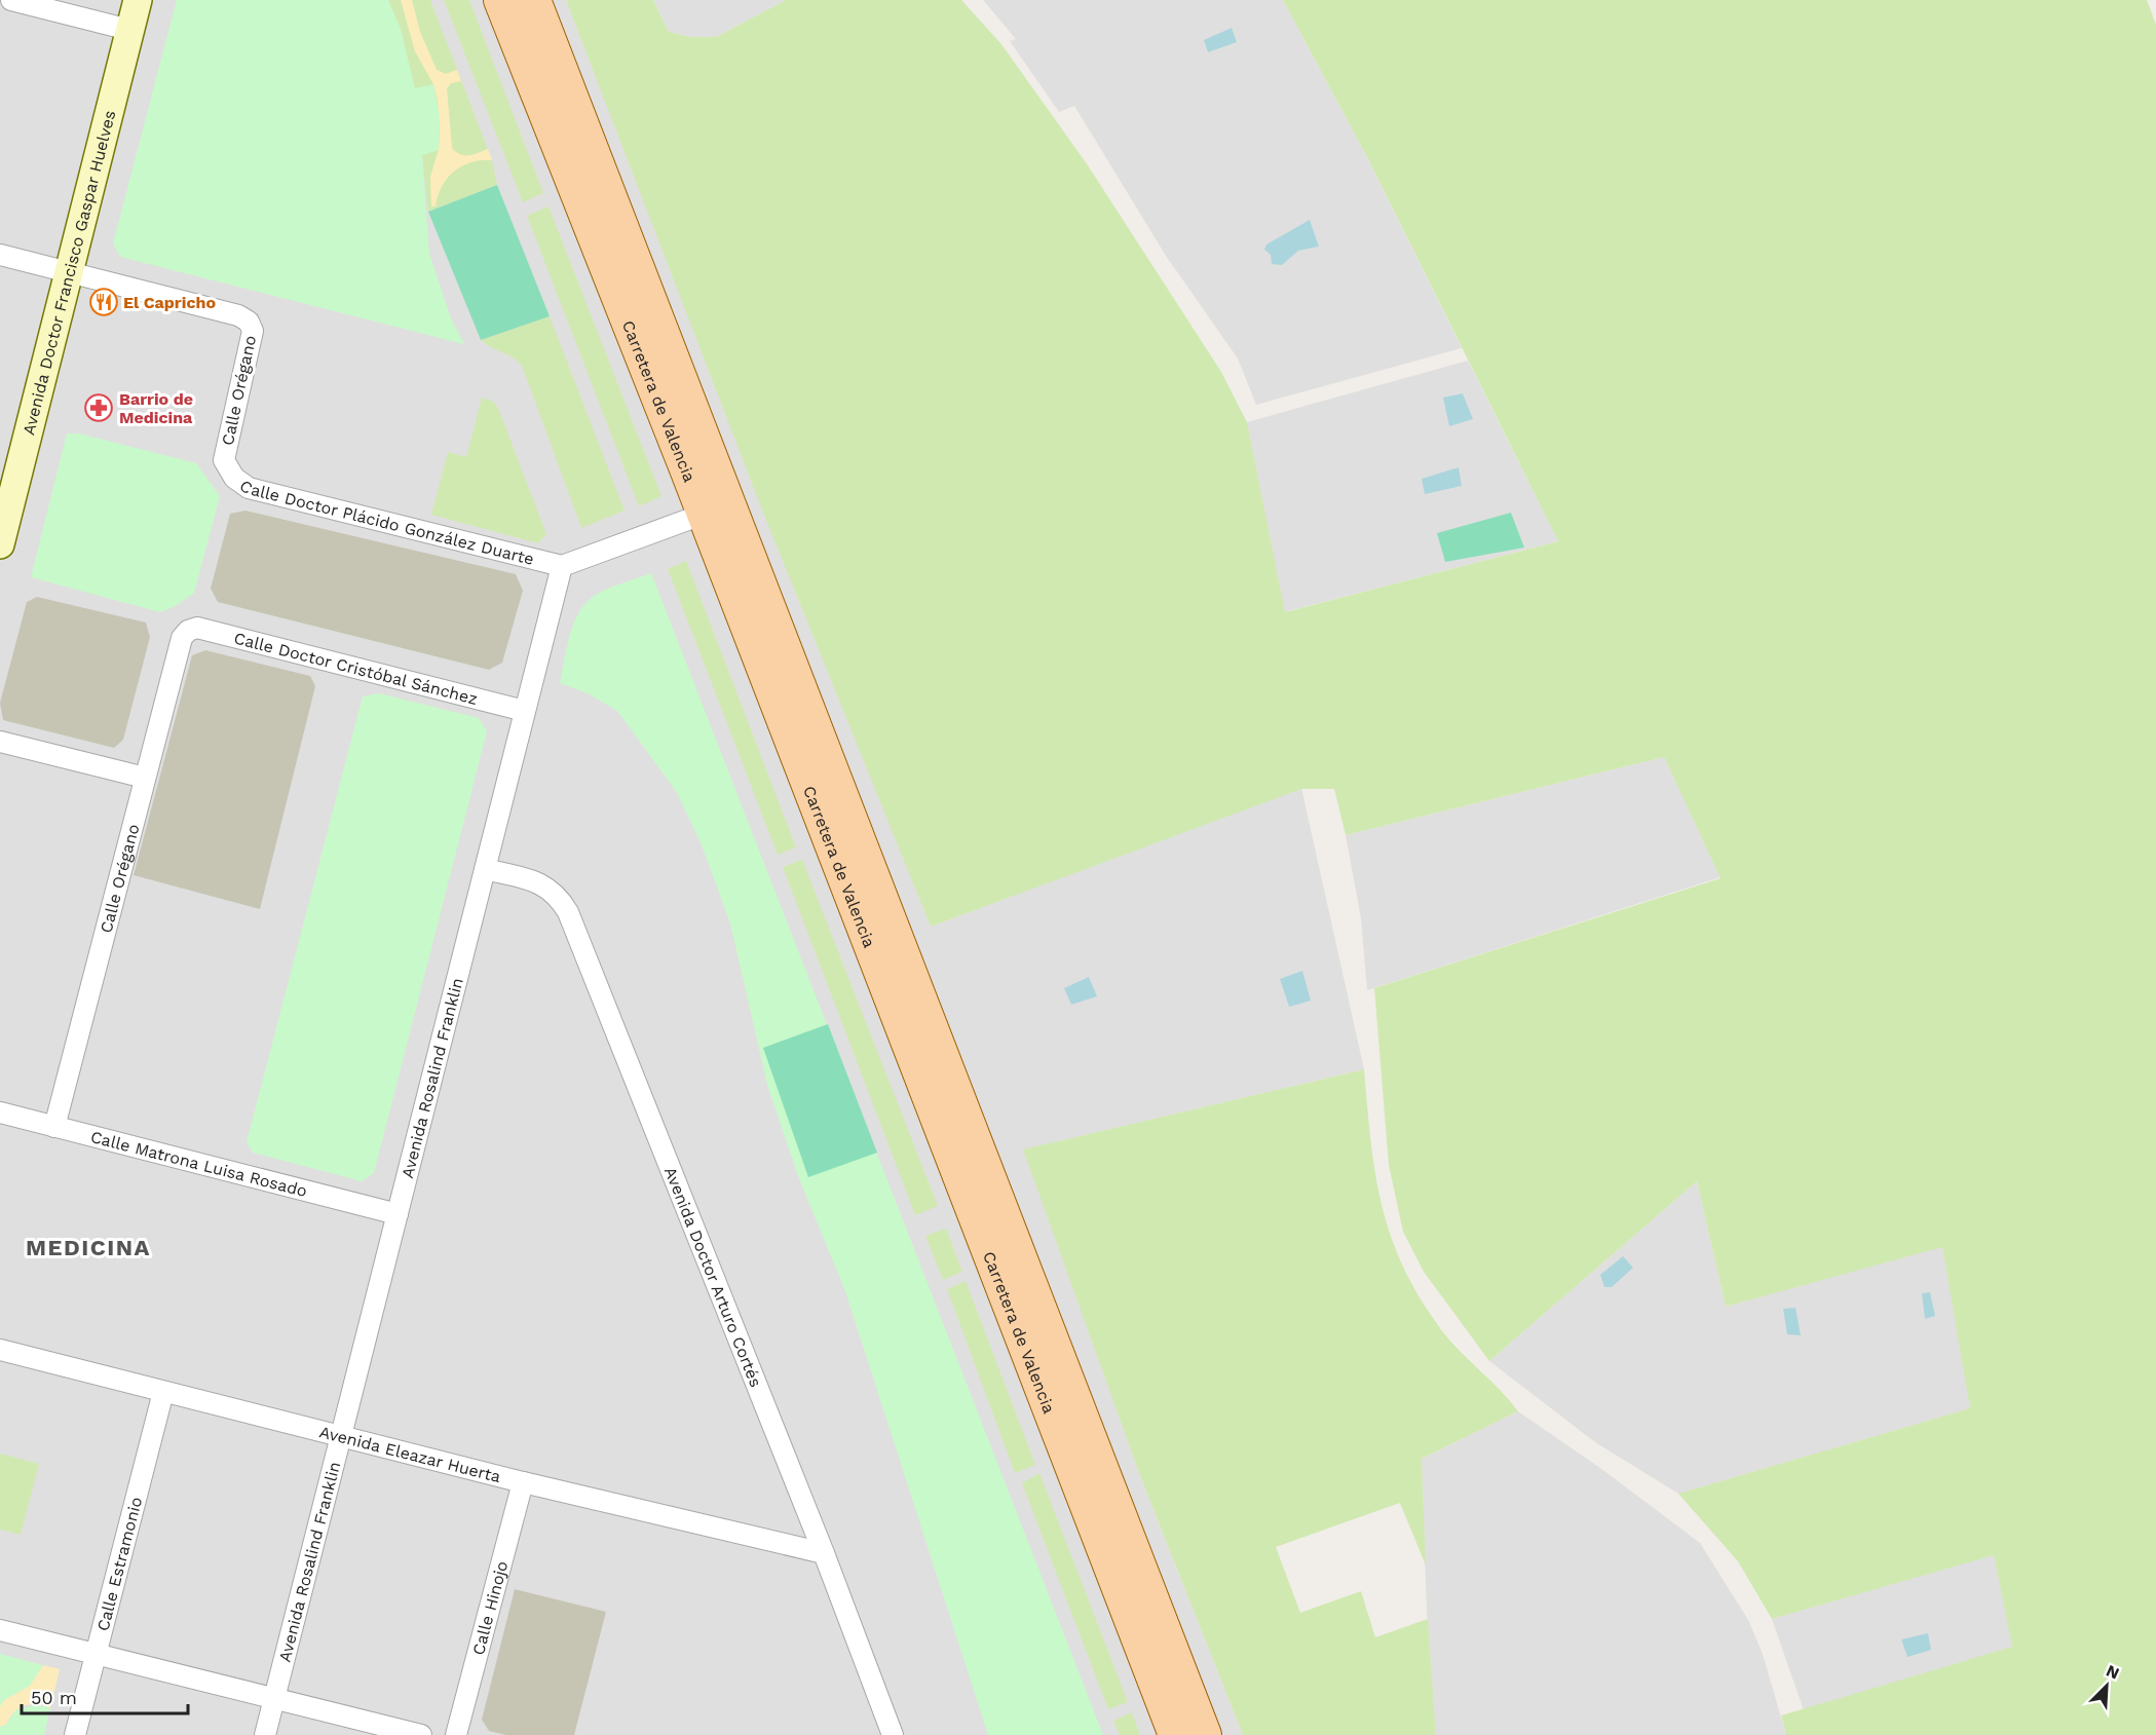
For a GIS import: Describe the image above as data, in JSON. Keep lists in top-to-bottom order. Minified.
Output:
{"streets":{"main road":["Carretera de Valencia"],"street":["Avenida Doctor Francisco Gaspar Huelves","Calle Orégano","Calle Doctor Plácido González Duarte","Calle Doctor Cristóbal Sánchez","Avenida Rosalind Franklin","Calle Matrona Luisa Rosado","Avenida Doctor Arturo Cortés","Avenida Eleazar Huerta","Calle Estramonio","Calle Hinojo"]},"crossings":[["Avenida Doctor Francisco Gaspar Huelves","Calle Orégano"],["Calle Orégano","Calle Doctor Plácido González Duarte"],["Calle Orégano","Calle Doctor Cristóbal Sánchez"],["Calle Orégano","Calle Matrona Luisa Rosado"],["Calle Doctor Plácido González Duarte","Avenida Rosalind Franklin"],["Calle Doctor Cristóbal Sánchez","Avenida Rosalind Franklin"],["Avenida Rosalind Franklin","Calle Matrona Luisa Rosado"],["Avenida Rosalind Franklin","Avenida Doctor Arturo Cortés"],["Avenida Rosalind Franklin","Avenida Eleazar Huerta"],["Avenida Doctor Arturo Cortés","Avenida Eleazar Huerta"],["Avenida Eleazar Huerta","Calle Estramonio"],["Avenida Eleazar Huerta","Calle Hinojo"]],"districts":["MEDICINA"],"places":{"restaurant":["El Capricho"],"pharmacy":["Barrio de Medicina"]},"scale_bar":"50 m","north":"top right"}
